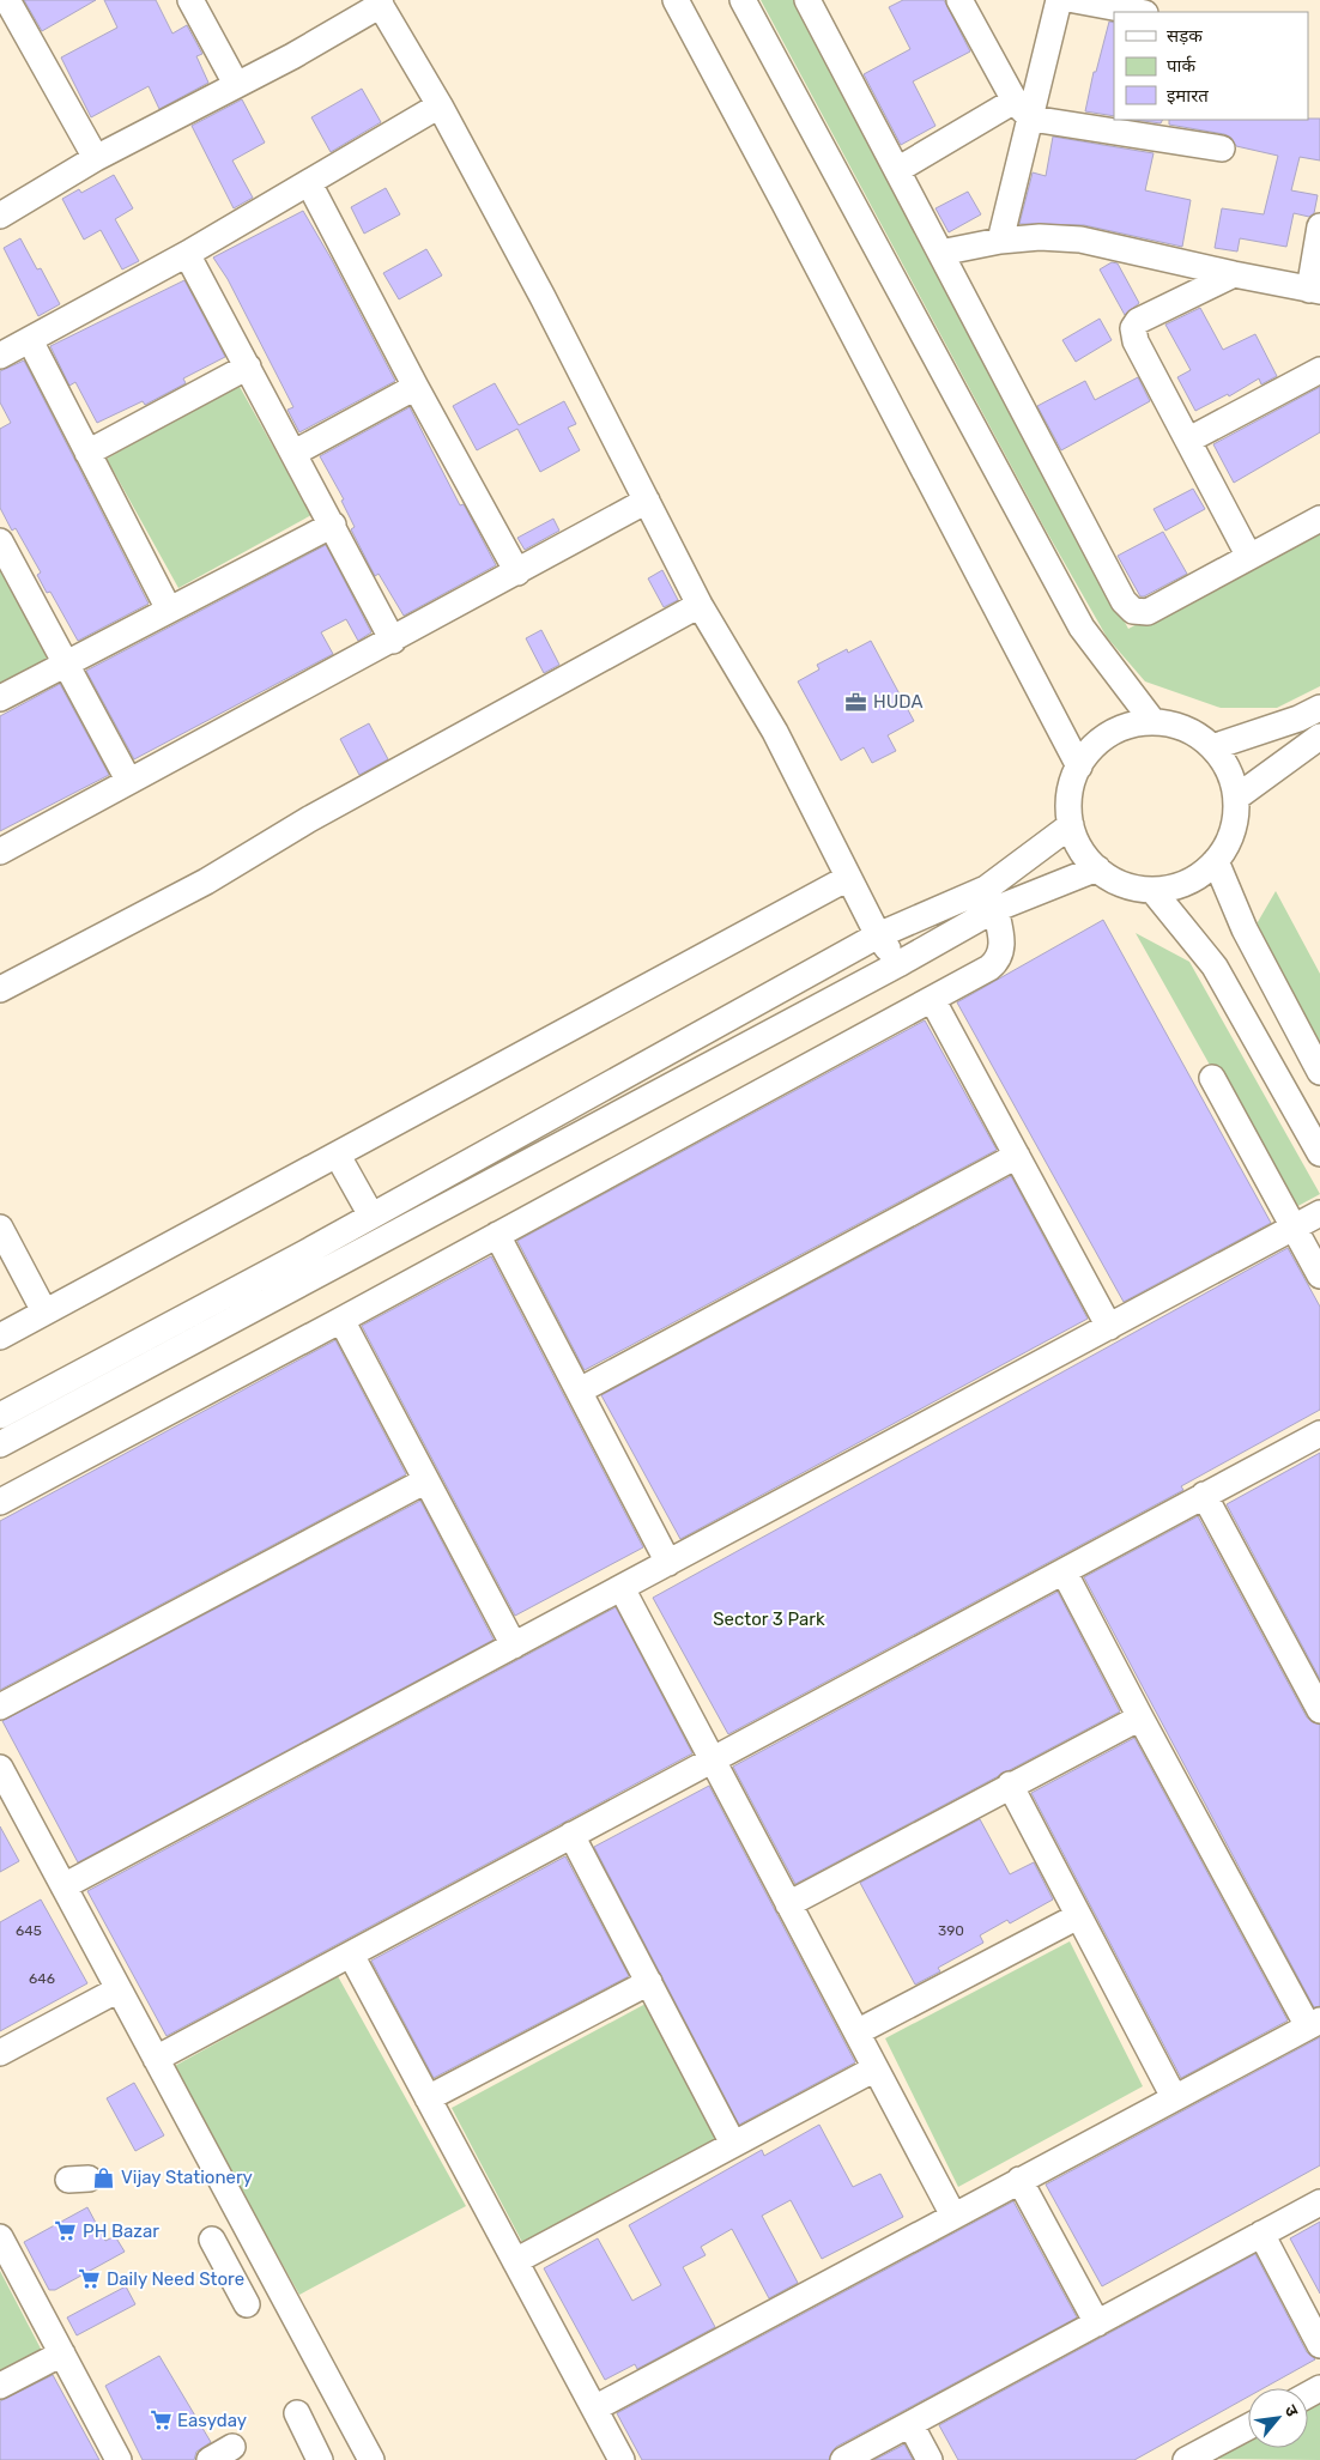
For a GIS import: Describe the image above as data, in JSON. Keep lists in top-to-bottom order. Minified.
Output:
{"parks":["Sector 3 Park"],"places":{"office":["HUDA"],"shop":["Vijay Stationery"],"supermarket":["PH Bazar","Daily Need Store","Easyday"]},"house_numbers":["645","390","646"],"legend":["सड़क","पार्क","इमारत"],"north":"top right"}
